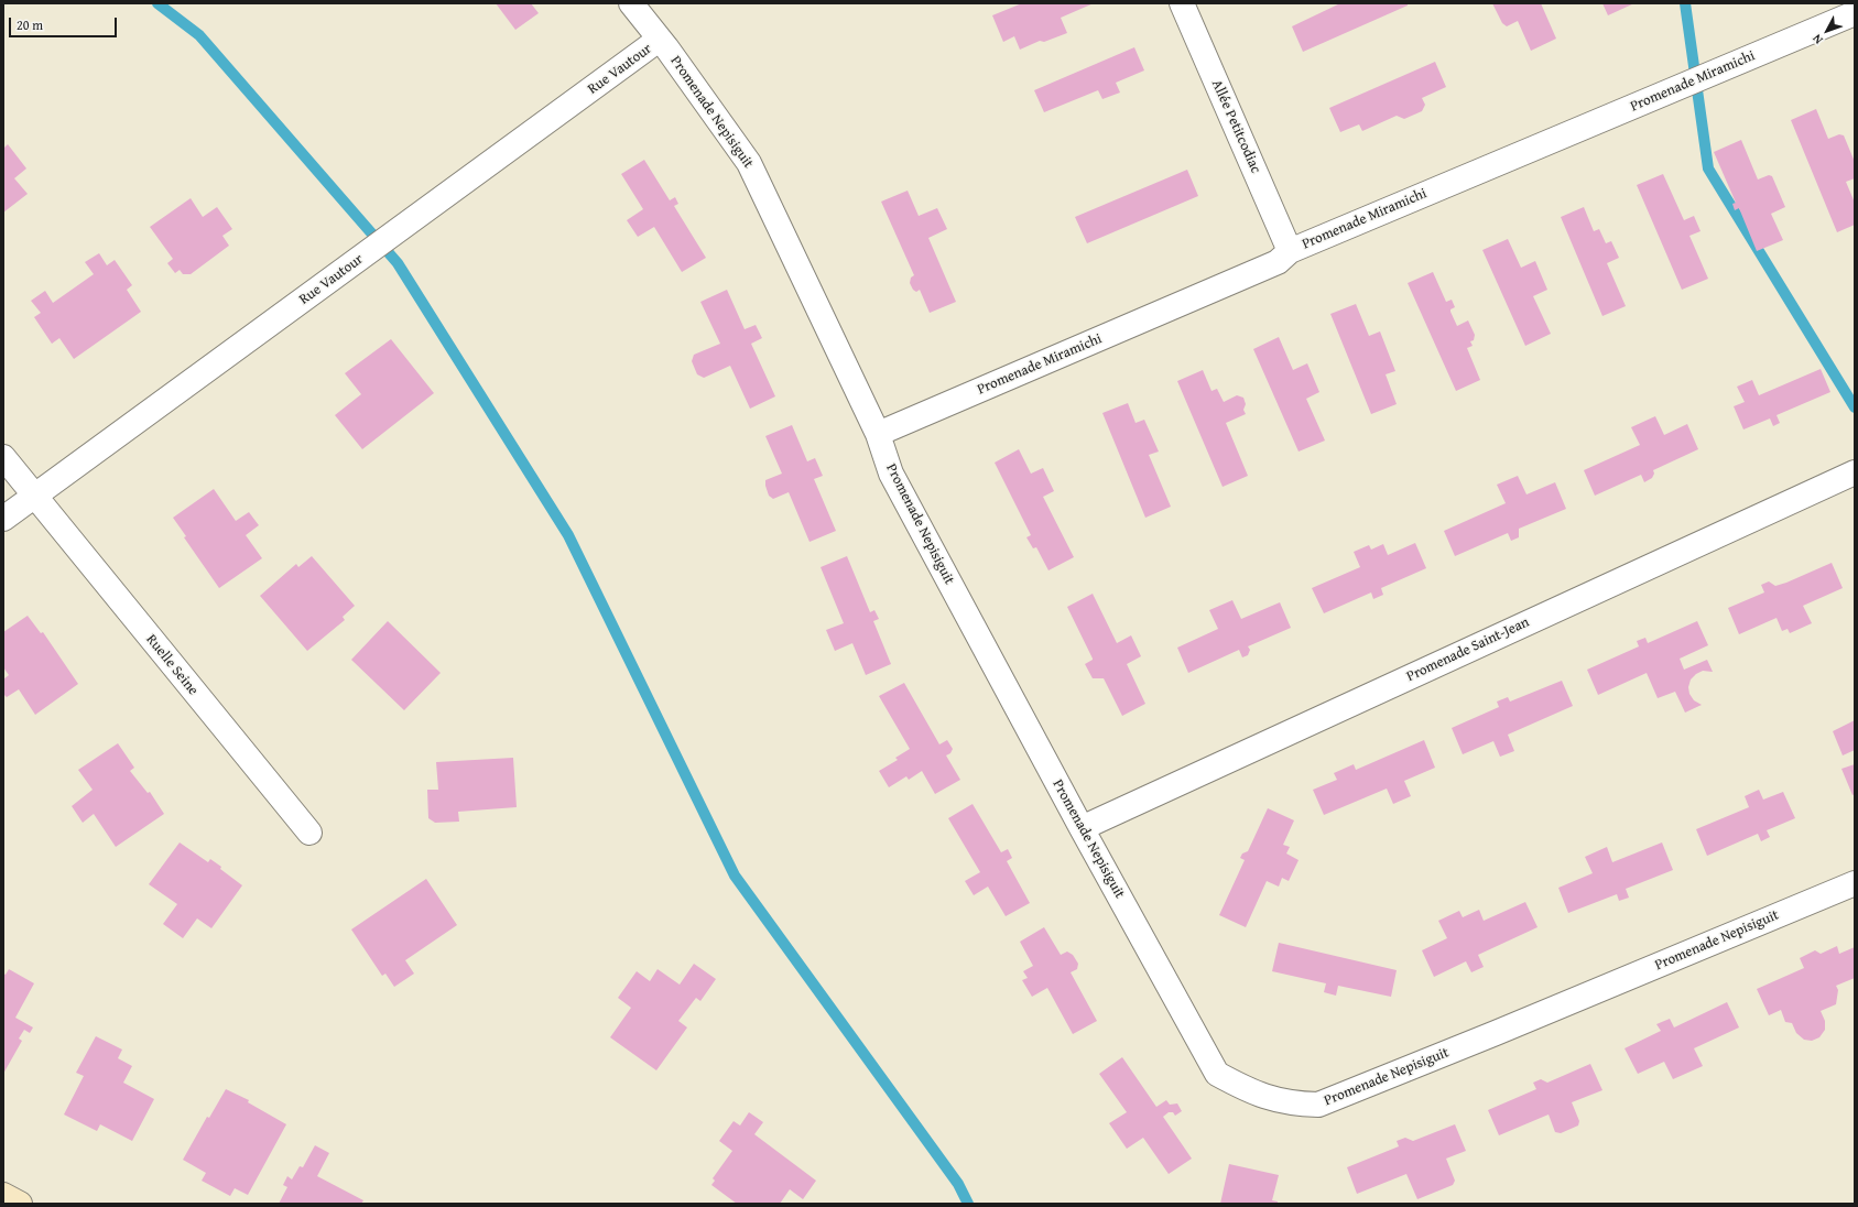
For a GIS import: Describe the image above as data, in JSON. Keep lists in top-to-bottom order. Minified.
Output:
{"streets":{"street":["Rue Vautour","Promenade Miramichi","Promenade Nepisiguit","Allée Petitcodiac","Promenade Saint-Jean","Ruelle Seine"]},"crossings":[["Rue Vautour","Promenade Nepisiguit"],["Rue Vautour","Ruelle Seine"],["Promenade Miramichi","Promenade Nepisiguit"],["Promenade Miramichi","Allée Petitcodiac"],["Promenade Nepisiguit","Promenade Saint-Jean"]],"scale_bar":"20 m","north":"bottom left"}
